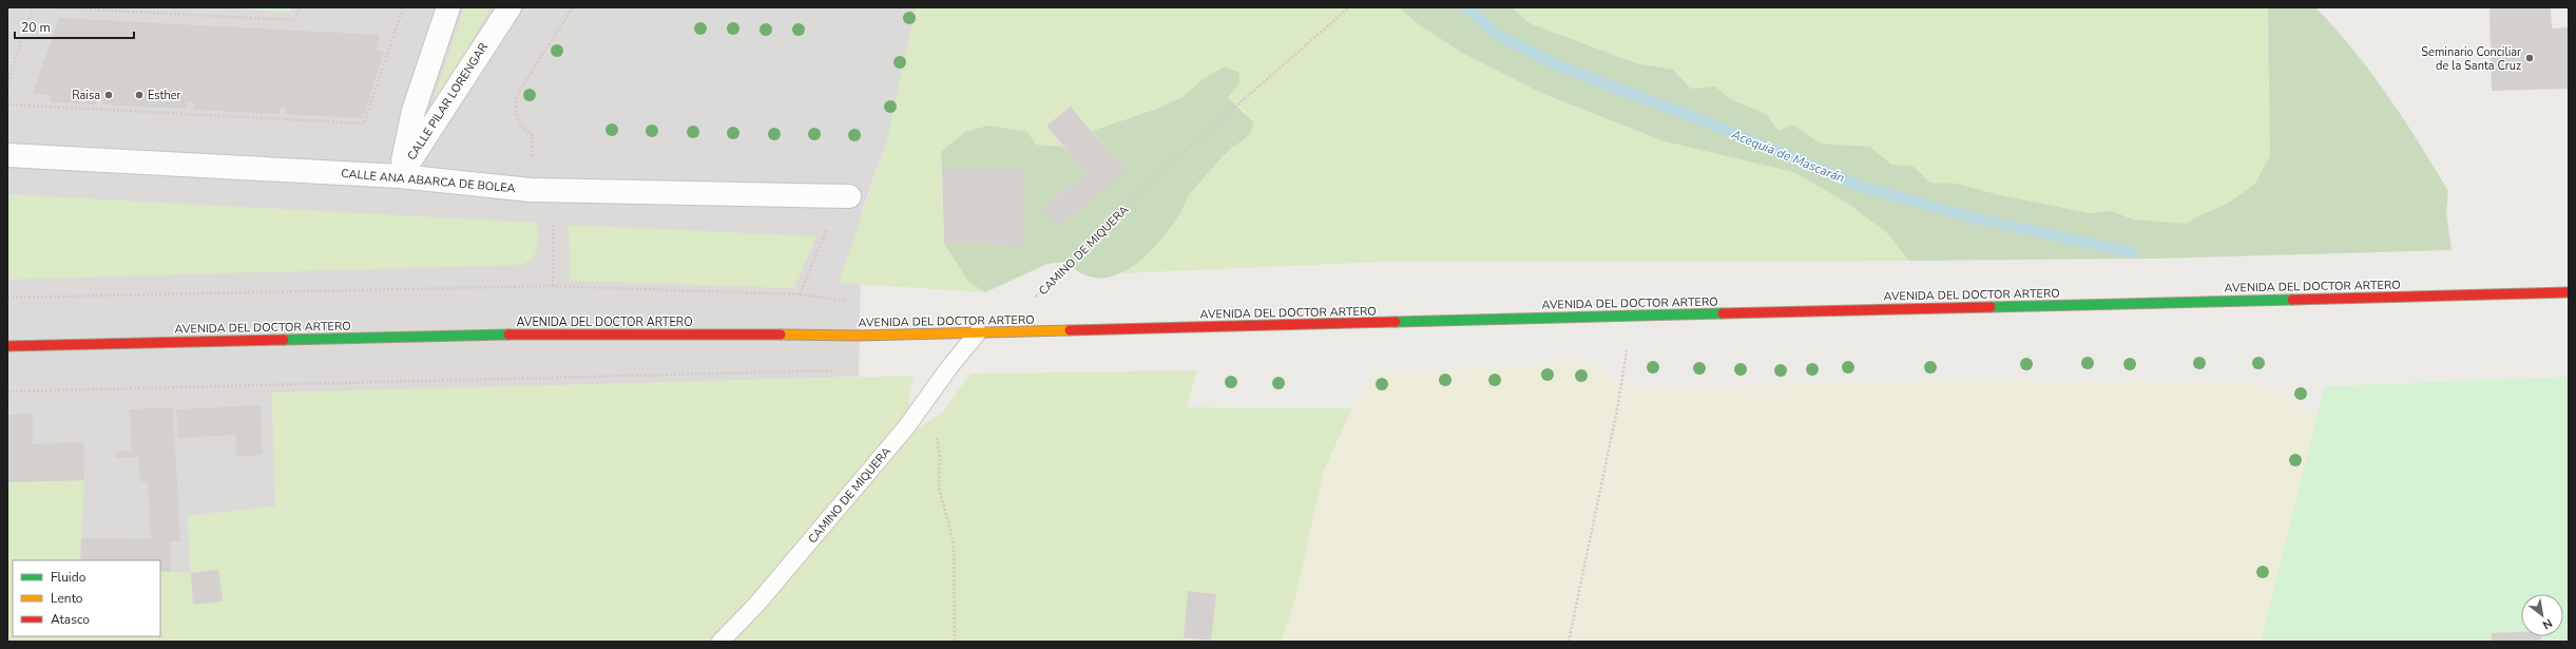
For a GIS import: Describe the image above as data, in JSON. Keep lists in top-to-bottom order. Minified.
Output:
{"streets":{"main road":["AVENIDA DEL DOCTOR ARTERO"],"street":["CALLE PILAR LORENGAR","CALLE ANA ABARCA DE BOLEA"],"lane":["CAMINO DE MIQUERA"]},"crossings":[["CALLE PILAR LORENGAR","CALLE ANA ABARCA DE BOLEA"],["CAMINO DE MIQUERA","AVENIDA DEL DOCTOR ARTERO"]],"water":["Acequia de Mascarán"],"places":["Seminario Conciliar de la Santa Cruz","Raisa","Esther"],"legend":["Fluido","Lento","Atasco"],"scale_bar":"20 m","north":"bottom right"}
